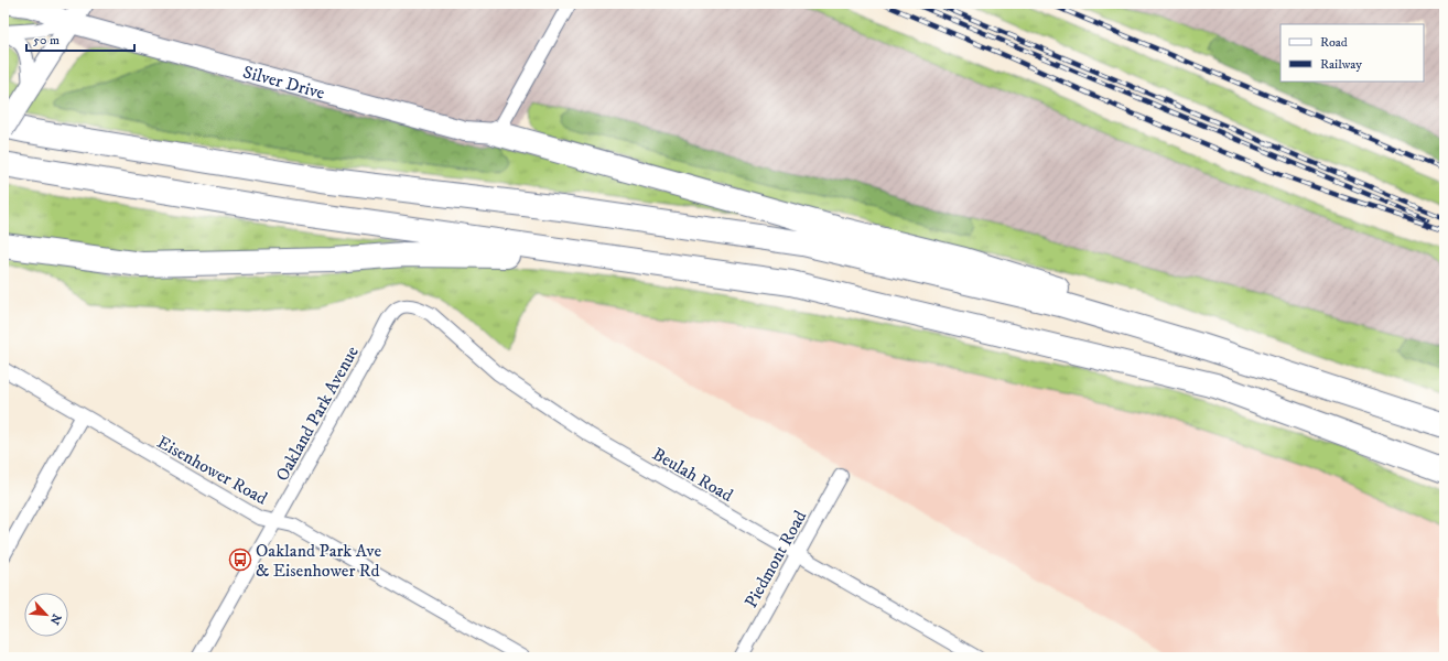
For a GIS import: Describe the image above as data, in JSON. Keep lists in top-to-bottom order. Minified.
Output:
{"streets":{"street":["Silver Drive","Oakland Park Avenue","Eisenhower Road","Beulah Road","Piedmont Road"]},"crossings":[["Oakland Park Avenue","Eisenhower Road"],["Oakland Park Avenue","Beulah Road"],["Beulah Road","Piedmont Road"]],"places":{"bus stop":["Oakland Park Ave & Eisenhower Rd"]},"legend":["Road","Railway"],"scale_bar":"50 m","north":"bottom right"}
